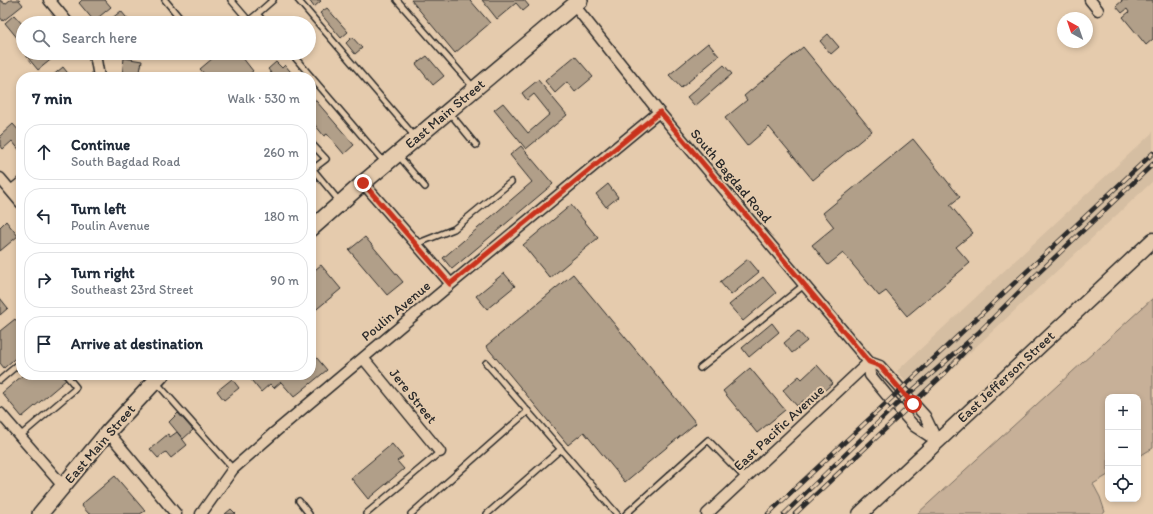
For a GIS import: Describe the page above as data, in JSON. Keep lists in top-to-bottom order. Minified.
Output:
{"streets":{"main road":["East Main Street","East Jefferson Street"],"street":["South Bagdad Road","Poulin Avenue","Jere Street","East Pacific Avenue"]},"crossings":[["East Main Street","South Bagdad Road"],["South Bagdad Road","Poulin Avenue"],["South Bagdad Road","East Jefferson Street"],["South Bagdad Road","East Pacific Avenue"],["Poulin Avenue","Jere Street"]],"north":"top left","page":{"search":"Search here","heading":["7 min","Walk · 530 m"],"list":[["Continue","South Bagdad Road","260 m"],["Turn left","Poulin Avenue","180 m"],["Turn right","Southeast 23rd Street","90 m"],"Arrive at destination"],"map_buttons":["+","−"]}}
